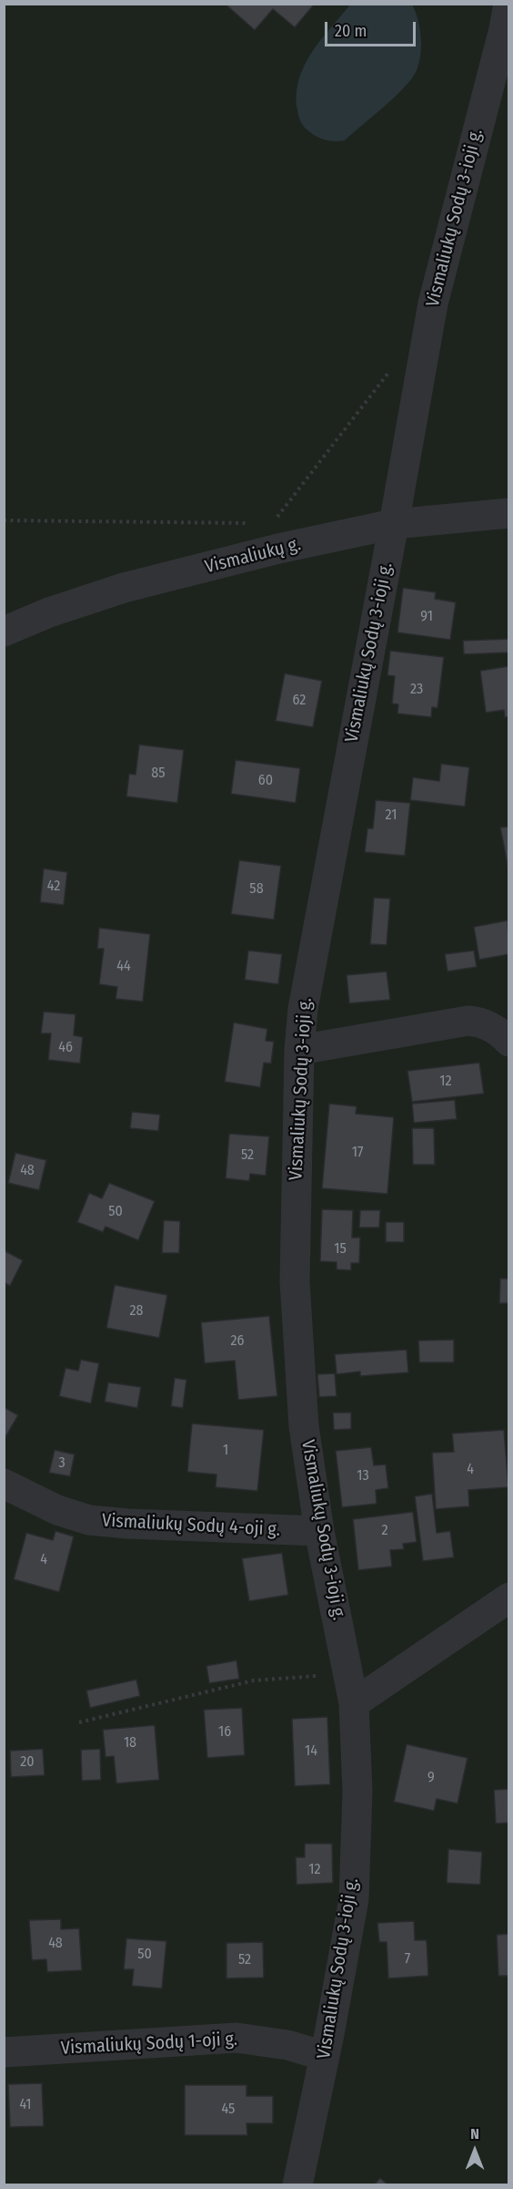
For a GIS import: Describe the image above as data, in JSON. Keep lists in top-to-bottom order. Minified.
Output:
{"streets":{"street":["Vismaliukų Sodų 3-ioji g.","Vismaliukų g.","Vismaliukų Sodų 4-oji g.","Vismaliukų Sodų 1-oji g."]},"crossings":[["Vismaliukų Sodų 3-ioji g.","Vismaliukų g."],["Vismaliukų Sodų 3-ioji g.","Vismaliukų Sodų 4-oji g."],["Vismaliukų Sodų 3-ioji g.","Vismaliukų Sodų 1-oji g."]],"house_numbers":["91","23","62","85","60","21","42","58","44","46","12","17","52","48","50","15","28","26","1","3","4","13","2","4","16","18","14","20","9","12","48","50","7","52","41","45"],"scale_bar":"20 m","north":"top"}
